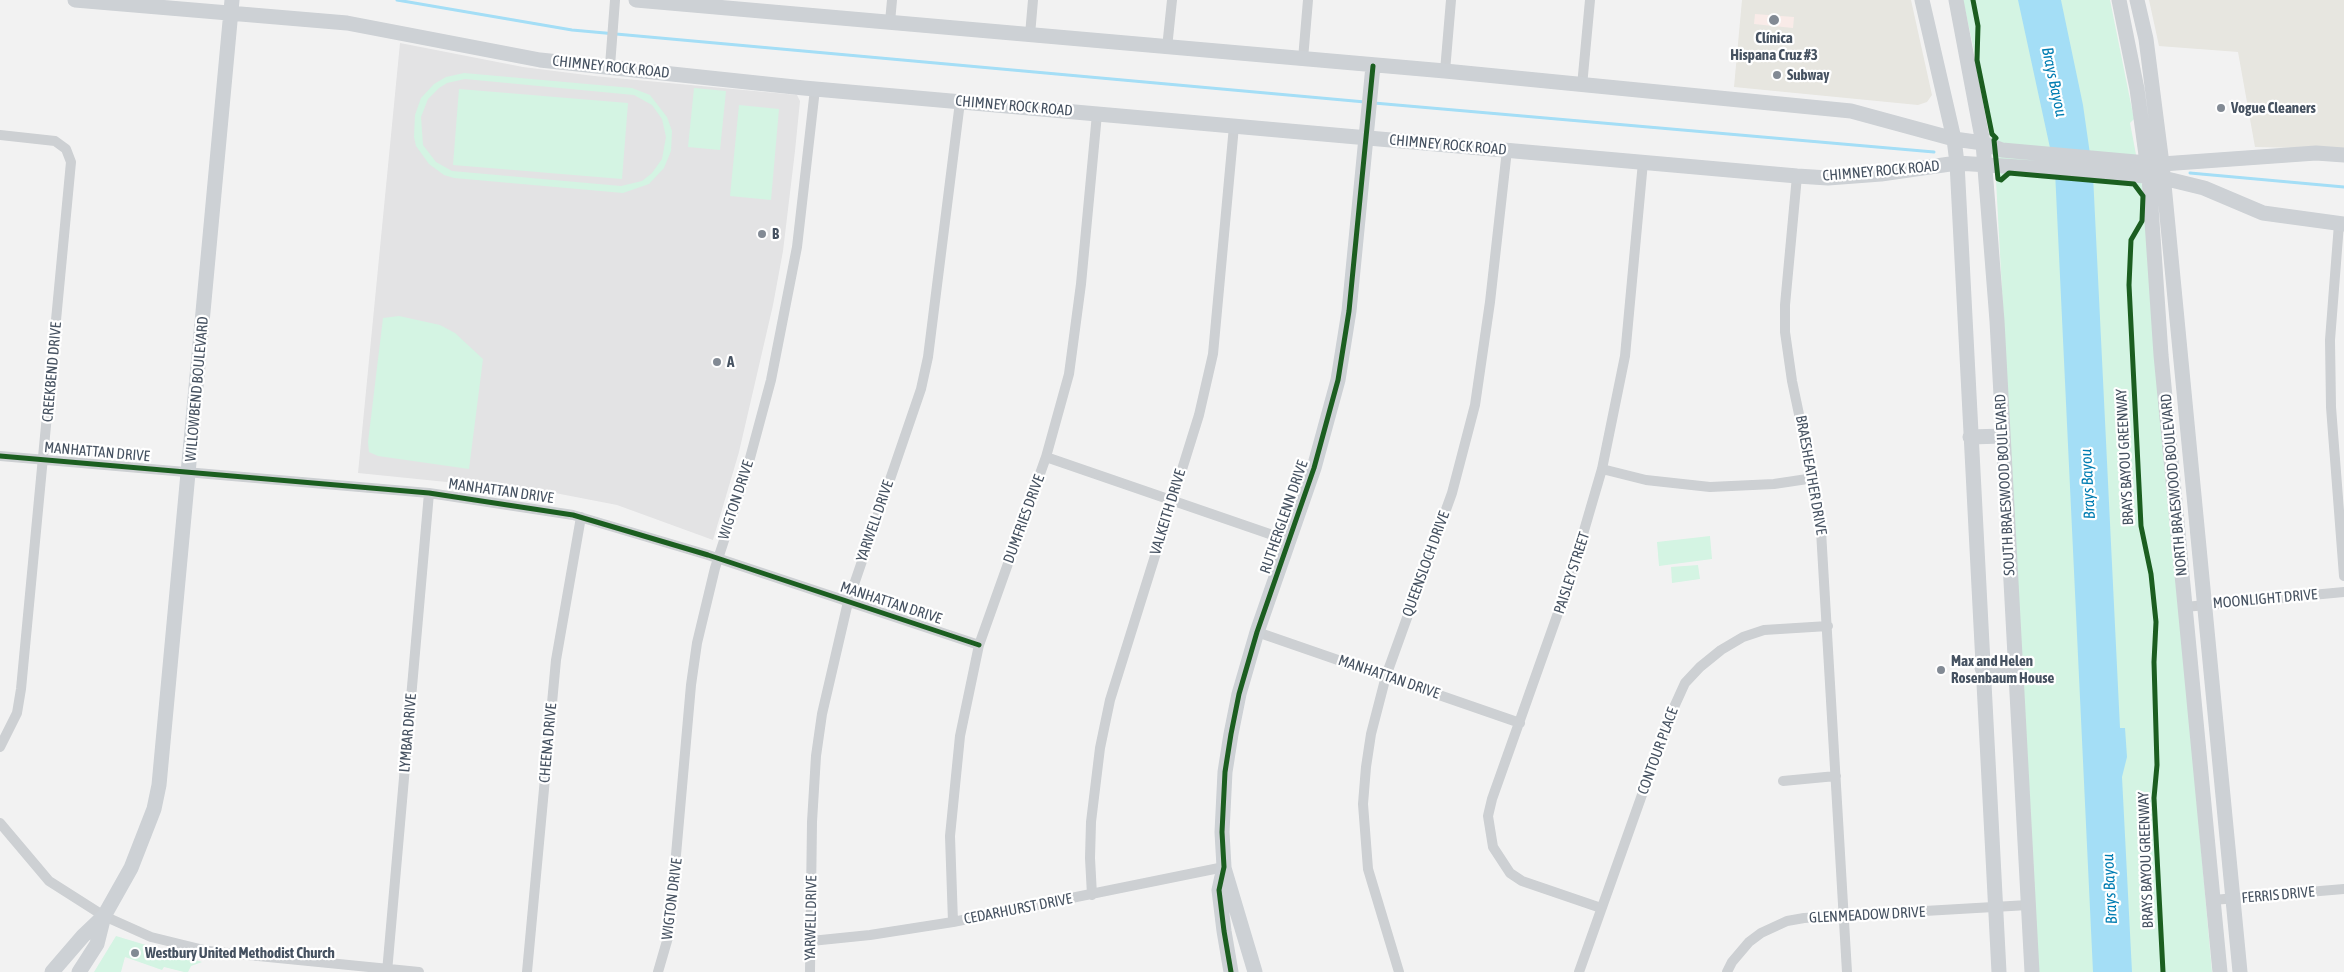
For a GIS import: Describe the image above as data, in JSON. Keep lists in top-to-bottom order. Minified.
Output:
{"streets":{"main road":["CHIMNEY ROCK ROAD","WILLOWBEND BOULEVARD","SOUTH BRAESWOOD BOULEVARD","NORTH BRAESWOOD BOULEVARD","RUTHERGLENN DRIVE"],"street":["CREEKBEND DRIVE","MANHATTAN DRIVE","BRAESHEATHER DRIVE","WIGTON DRIVE","VALKEITH DRIVE","DUMFRIES DRIVE","YARWELL DRIVE","QUEENSLOCH DRIVE","PAISLEY STREET","MOONLIGHT DRIVE","LYMBAR DRIVE","CHEENA DRIVE","CONTOUR PLACE","FERRIS DRIVE","CEDARHURST DRIVE","GLENMEADOW DRIVE"],"cycle path":["BRAYS BAYOU GREENWAY"]},"crossings":[["CHIMNEY ROCK ROAD","WILLOWBEND BOULEVARD"],["CHIMNEY ROCK ROAD","BRAESHEATHER DRIVE"],["CHIMNEY ROCK ROAD","SOUTH BRAESWOOD BOULEVARD"],["CHIMNEY ROCK ROAD","NORTH BRAESWOOD BOULEVARD"],["CHIMNEY ROCK ROAD","WIGTON DRIVE"],["CHIMNEY ROCK ROAD","VALKEITH DRIVE"],["CHIMNEY ROCK ROAD","RUTHERGLENN DRIVE"],["CHIMNEY ROCK ROAD","DUMFRIES DRIVE"],["CHIMNEY ROCK ROAD","YARWELL DRIVE"],["CHIMNEY ROCK ROAD","QUEENSLOCH DRIVE"],["CHIMNEY ROCK ROAD","PAISLEY STREET"],["CREEKBEND DRIVE","MANHATTAN DRIVE"],["WILLOWBEND BOULEVARD","MANHATTAN DRIVE"],["MANHATTAN DRIVE","WIGTON DRIVE"],["MANHATTAN DRIVE","RUTHERGLENN DRIVE"],["MANHATTAN DRIVE","DUMFRIES DRIVE"],["MANHATTAN DRIVE","YARWELL DRIVE"],["MANHATTAN DRIVE","QUEENSLOCH DRIVE"],["MANHATTAN DRIVE","PAISLEY STREET"],["MANHATTAN DRIVE","LYMBAR DRIVE"],["MANHATTAN DRIVE","CHEENA DRIVE"],["BRAESHEATHER DRIVE","CONTOUR PLACE"],["BRAESHEATHER DRIVE","GLENMEADOW DRIVE"],["SOUTH BRAESWOOD BOULEVARD","GLENMEADOW DRIVE"],["NORTH BRAESWOOD BOULEVARD","MOONLIGHT DRIVE"],["NORTH BRAESWOOD BOULEVARD","FERRIS DRIVE"],["VALKEITH DRIVE","CEDARHURST DRIVE"],["RUTHERGLENN DRIVE","CEDARHURST DRIVE"],["DUMFRIES DRIVE","CEDARHURST DRIVE"],["YARWELL DRIVE","CEDARHURST DRIVE"],["PAISLEY STREET","CONTOUR PLACE"]],"water":["Brays Bayou"],"places":["Clínica Hispana Cruz #3","Subway","Vogue Cleaners","B","A","Max and Helen Rosenbaum House","Westbury United Methodist Church"]}
